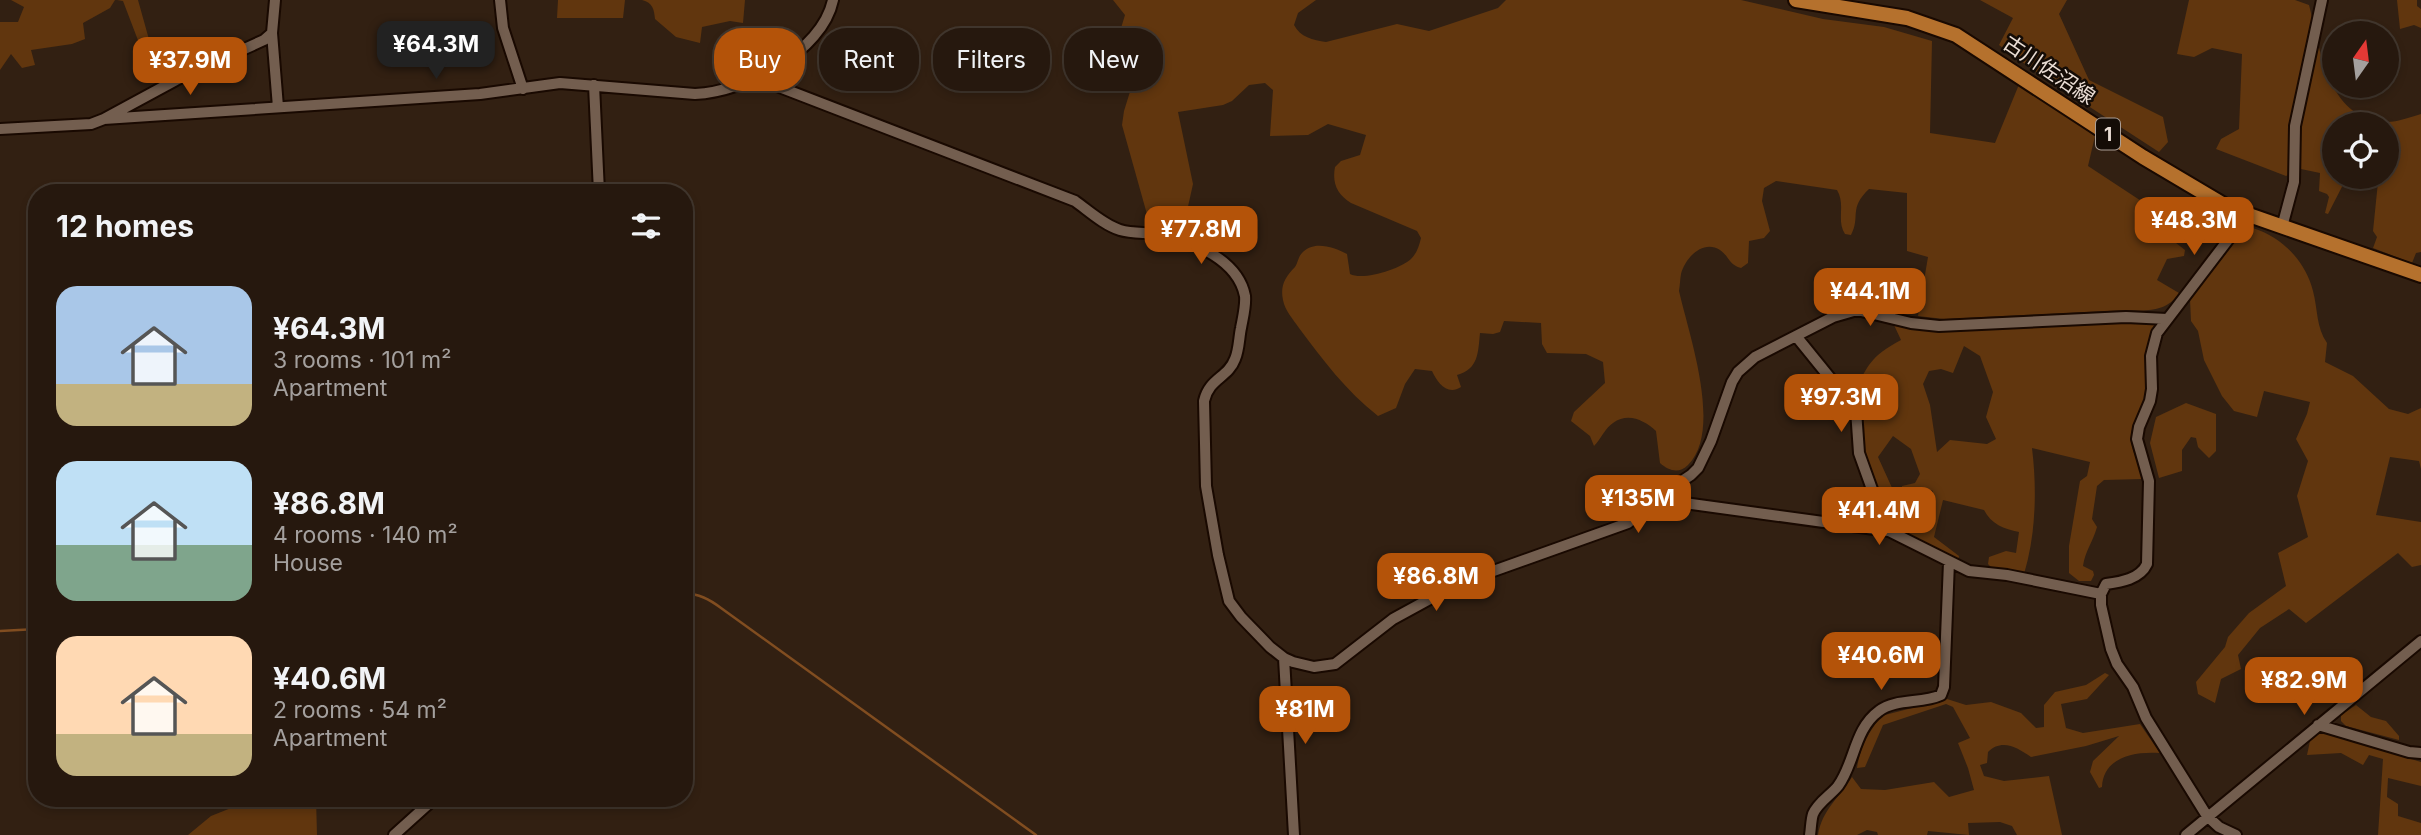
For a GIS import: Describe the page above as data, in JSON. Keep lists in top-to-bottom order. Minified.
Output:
{"streets":{"main road":["古川佐沼線","1"]},"north":"top","page":{"price":["¥64.3M","¥37.9M","¥48.3M","¥77.8M","¥44.1M","¥97.3M","¥135M","¥41.4M","¥86.8M","¥40.6M","¥82.9M","¥81M"],"chip":["Buy","Rent","Filters","New"],"heading":"12 homes","list":[{"name":"¥64.3M","note":"3 rooms · 101 m² · Apartment"},{"name":"¥86.8M","note":"4 rooms · 140 m² · House"},{"name":"¥40.6M","note":"2 rooms · 54 m² · Apartment"}]}}
